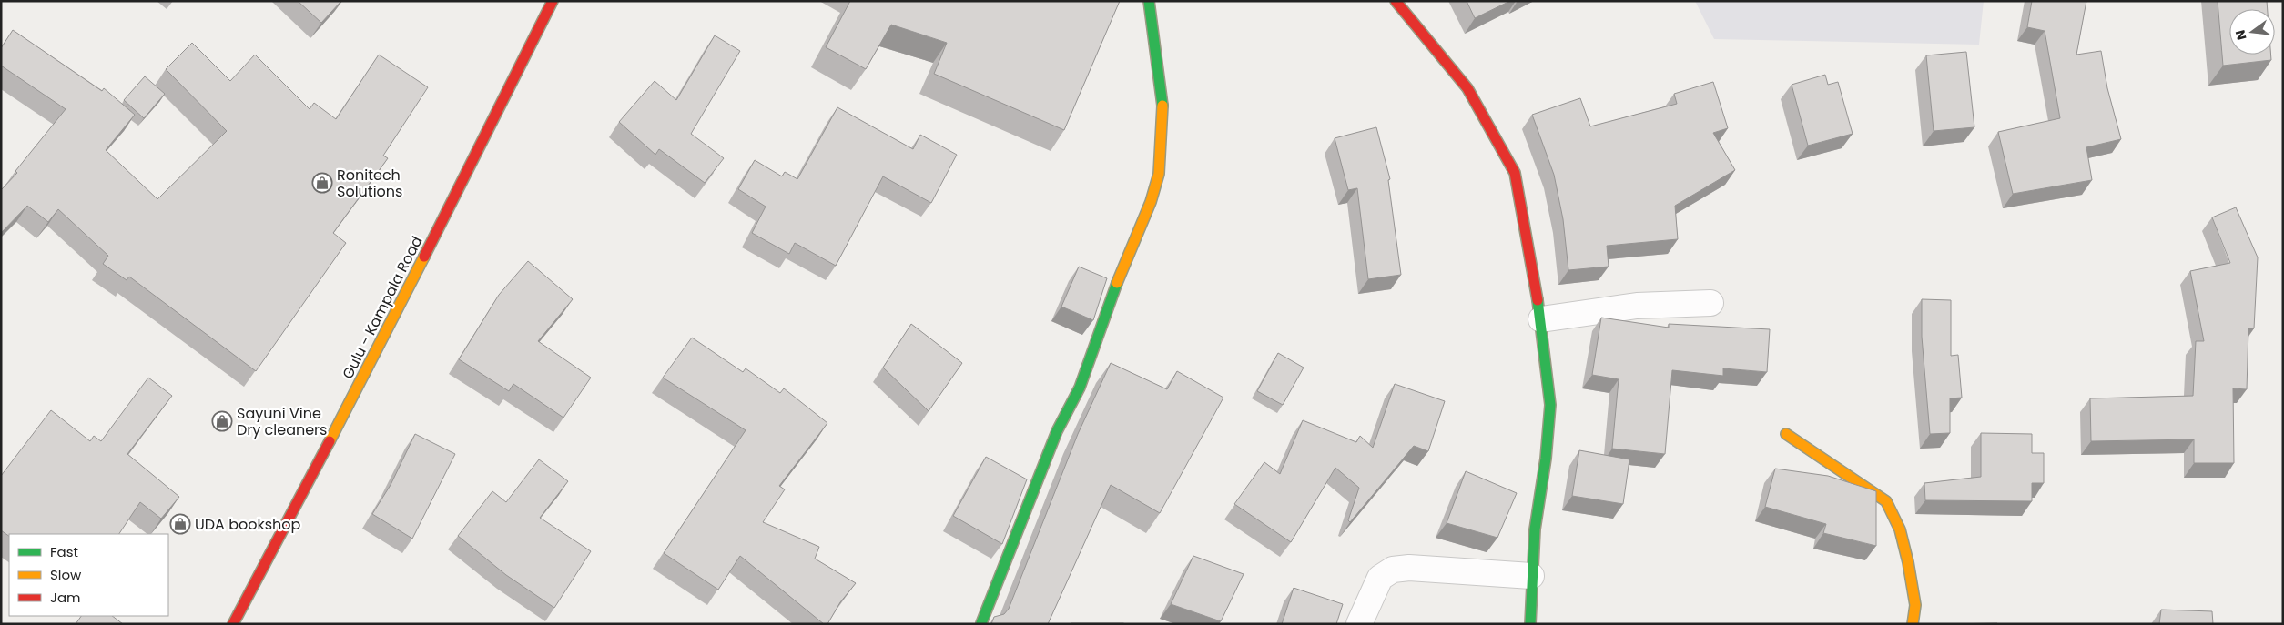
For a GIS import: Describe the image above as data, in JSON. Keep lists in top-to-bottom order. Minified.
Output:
{"streets":{"street":["Gulu - Kampala Road"]},"places":{"shop":["Ronitech Solutions","Sayuni Vine Dry cleaners","UDA bookshop"]},"legend":["Fast","Slow","Jam"],"north":"left"}
